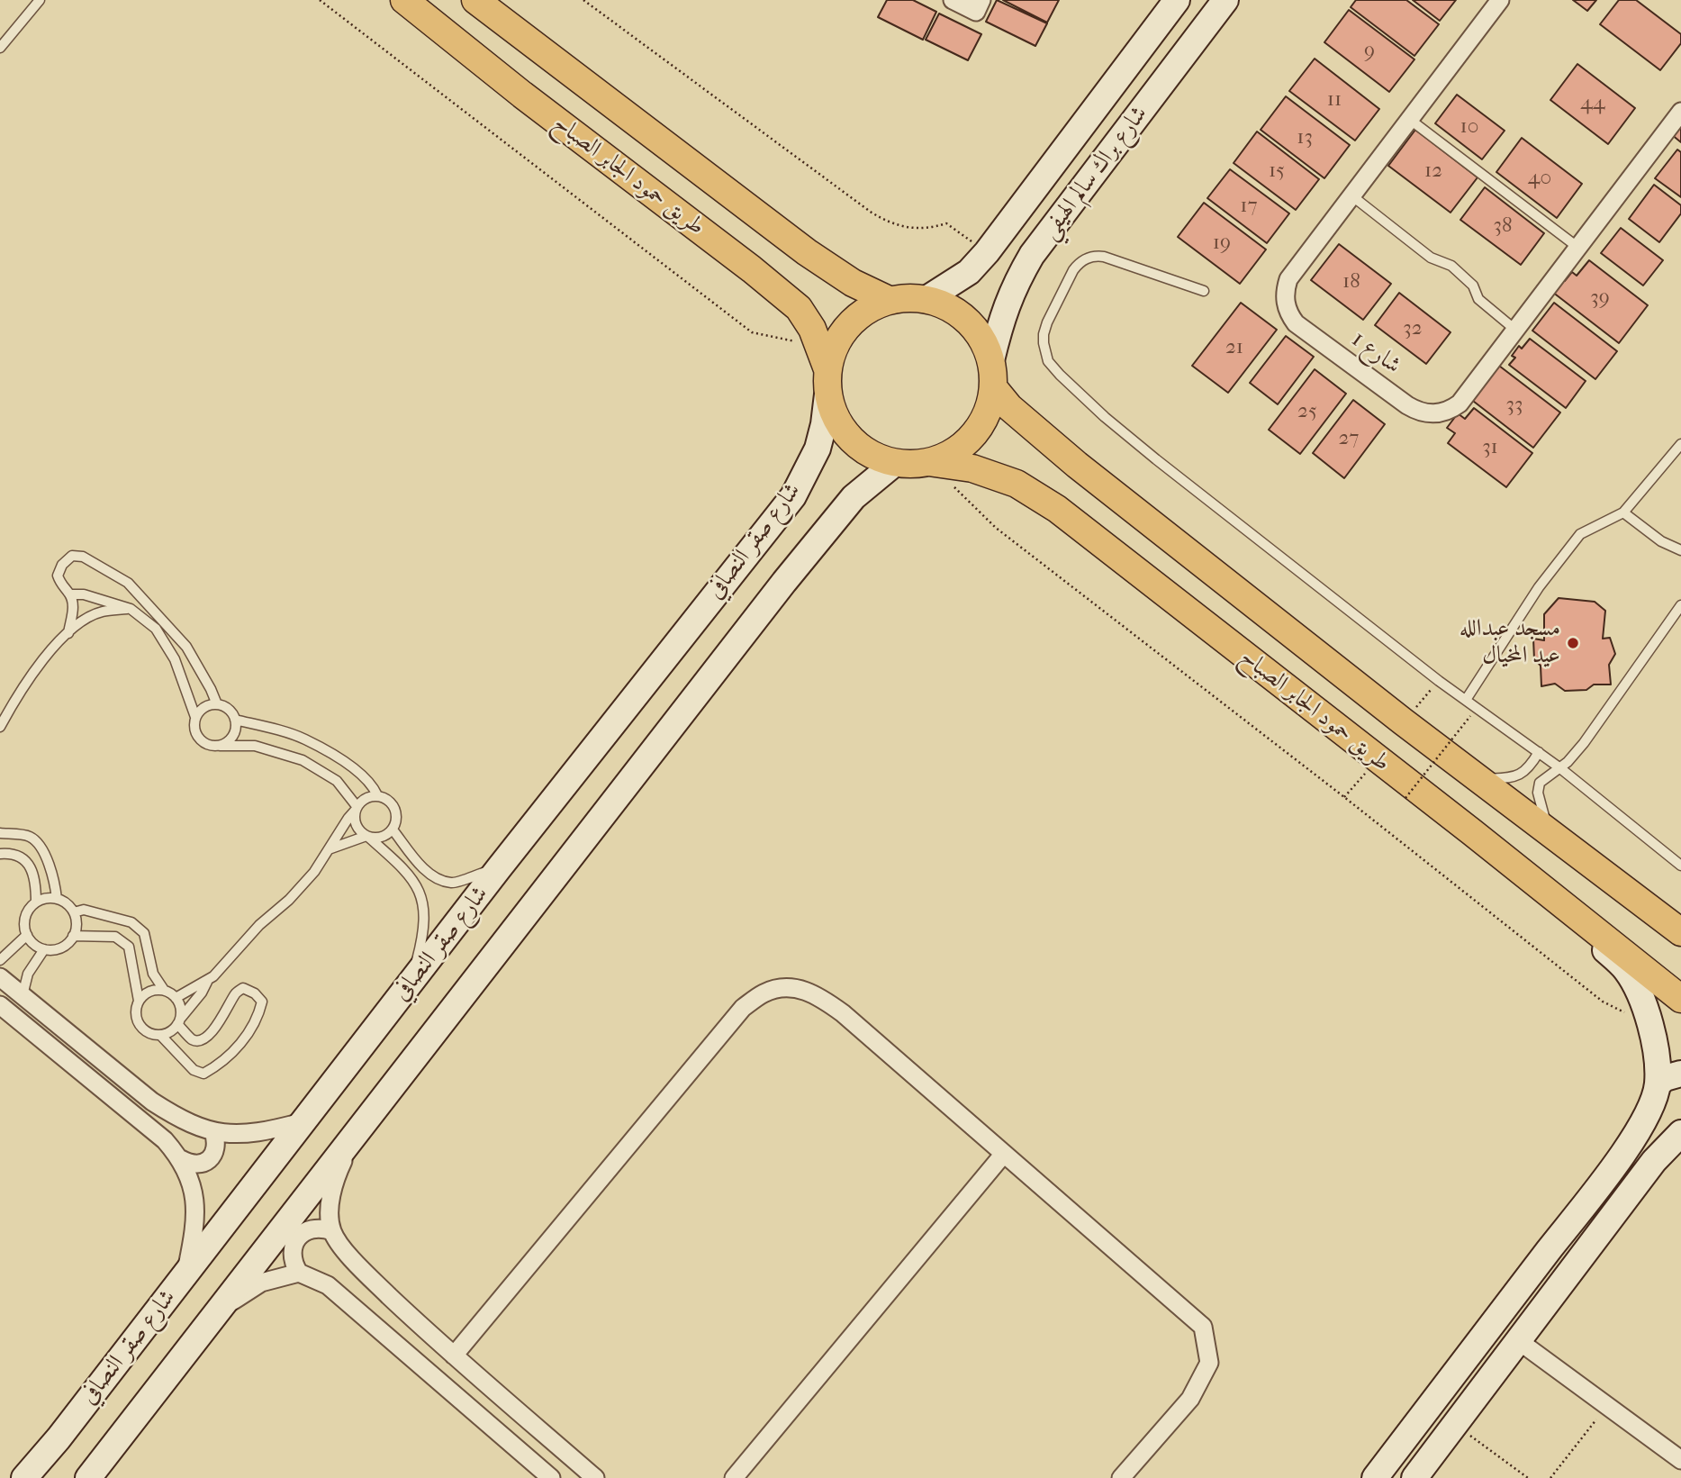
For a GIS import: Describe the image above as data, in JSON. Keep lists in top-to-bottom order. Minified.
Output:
{"streets":{"main road":["شارع براك سالم الهيفي","طريق حمود الجابر الصباح","شارع صقر النصافي"],"street":["شارع 1"]},"crossings":[["شارع براك سالم الهيفي","طريق حمود الجابر الصباح"],["شارع براك سالم الهيفي","شارع صقر النصافي"],["طريق حمود الجابر الصباح","شارع صقر النصافي"]],"places":["مسجد عبدالله عيد المخيال"],"house_numbers":["9","11","44","10","13","15","12","40","17","38","19","18","39","32","21","33","25","27","31"]}
